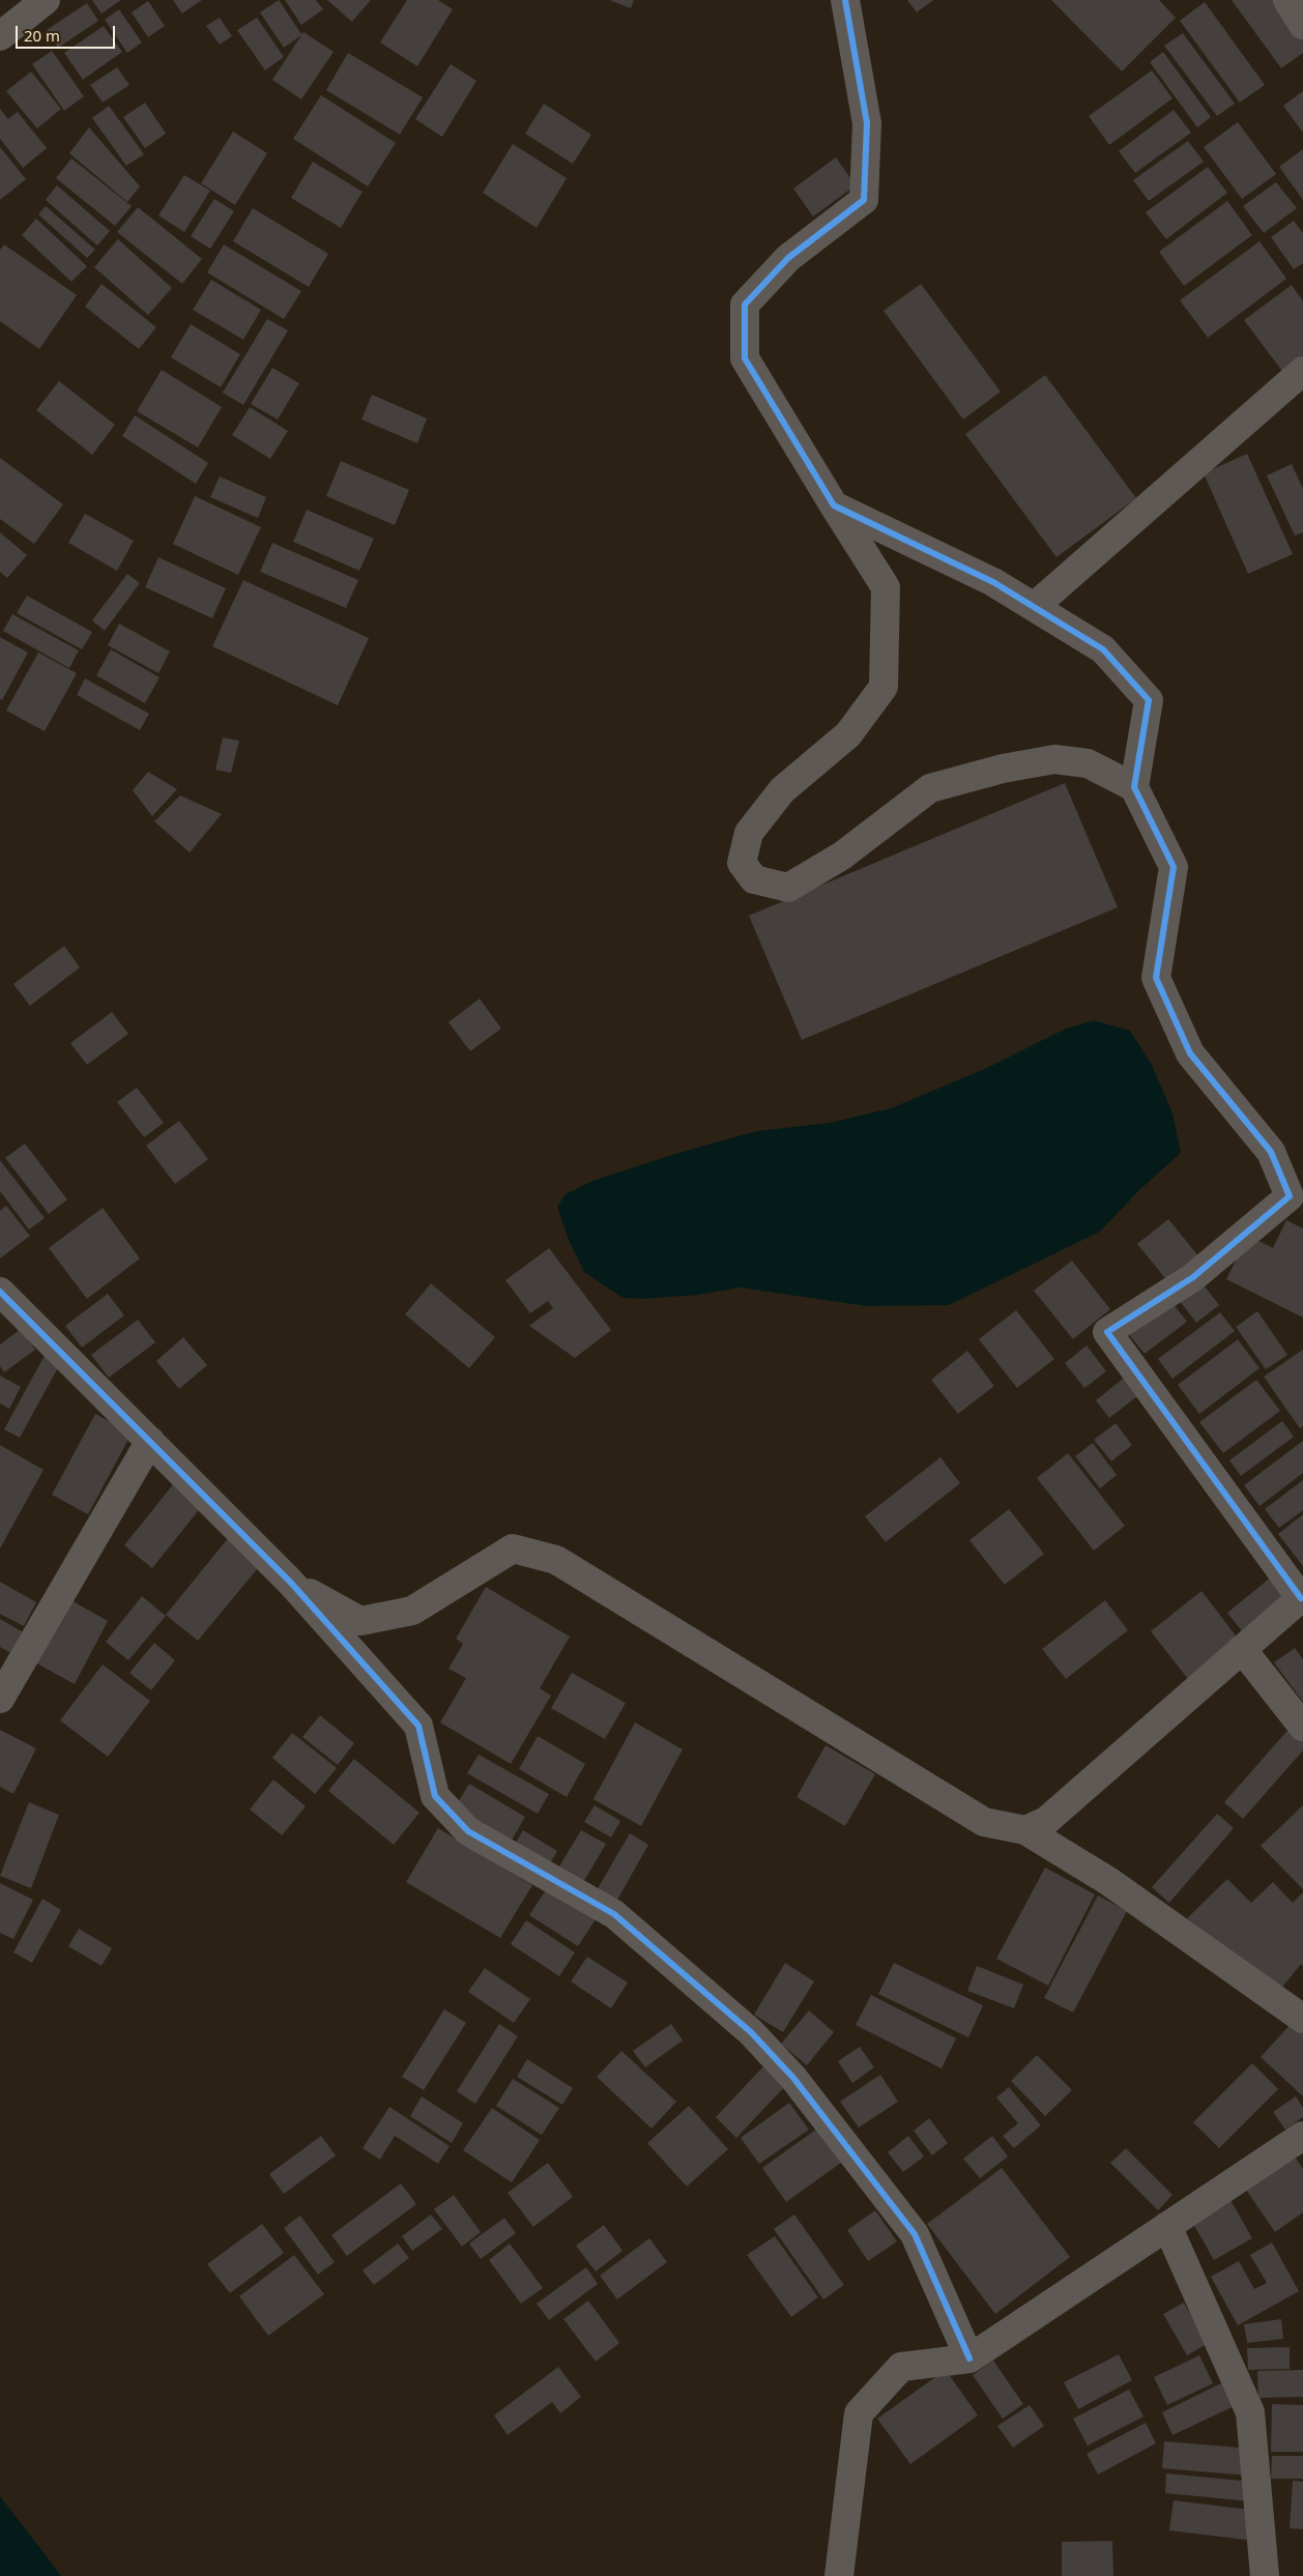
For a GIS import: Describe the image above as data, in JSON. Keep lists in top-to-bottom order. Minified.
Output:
{"scale_bar":"20 m"}
